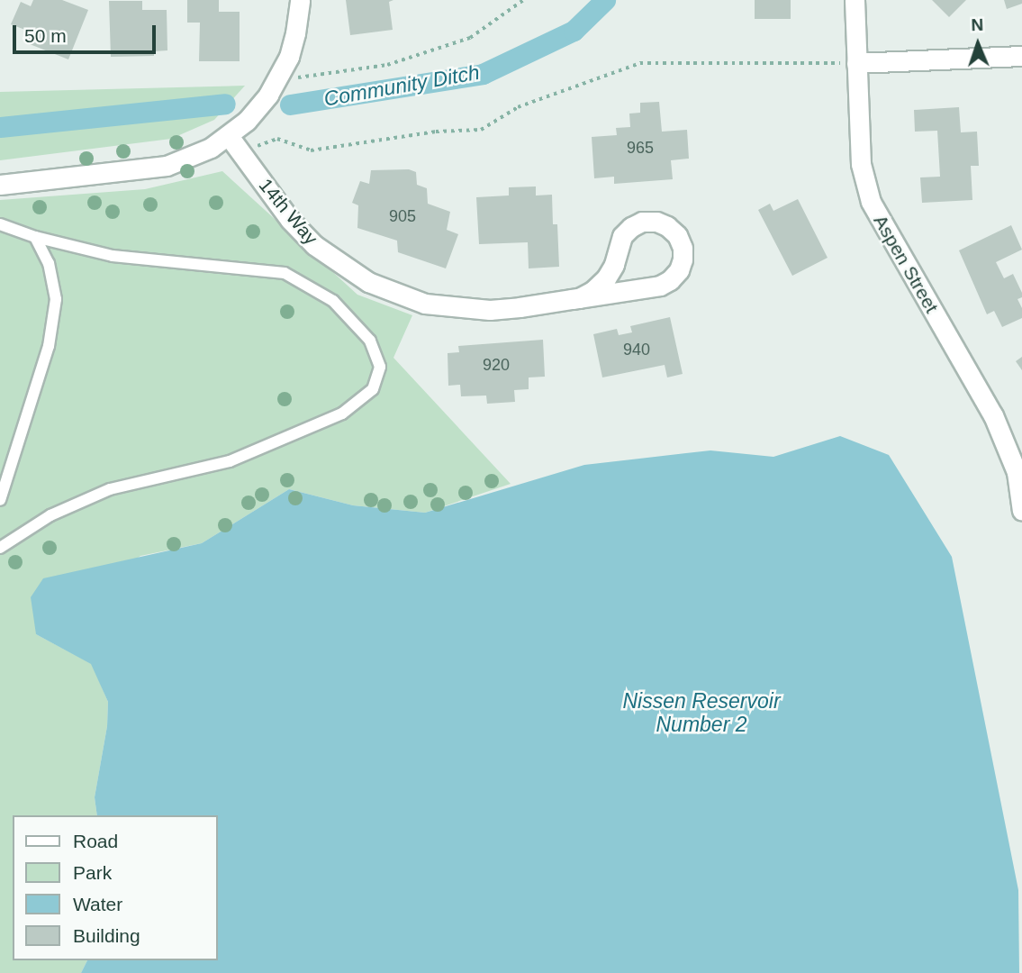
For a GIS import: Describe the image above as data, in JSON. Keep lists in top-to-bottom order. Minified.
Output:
{"streets":{"street":["14th Way","Aspen Street"]},"water":["Community Ditch","Nissen Reservoir Number 2"],"house_numbers":["965","905","940","920"],"legend":["Road","Park","Water","Building"],"scale_bar":"50 m","north":"top"}
